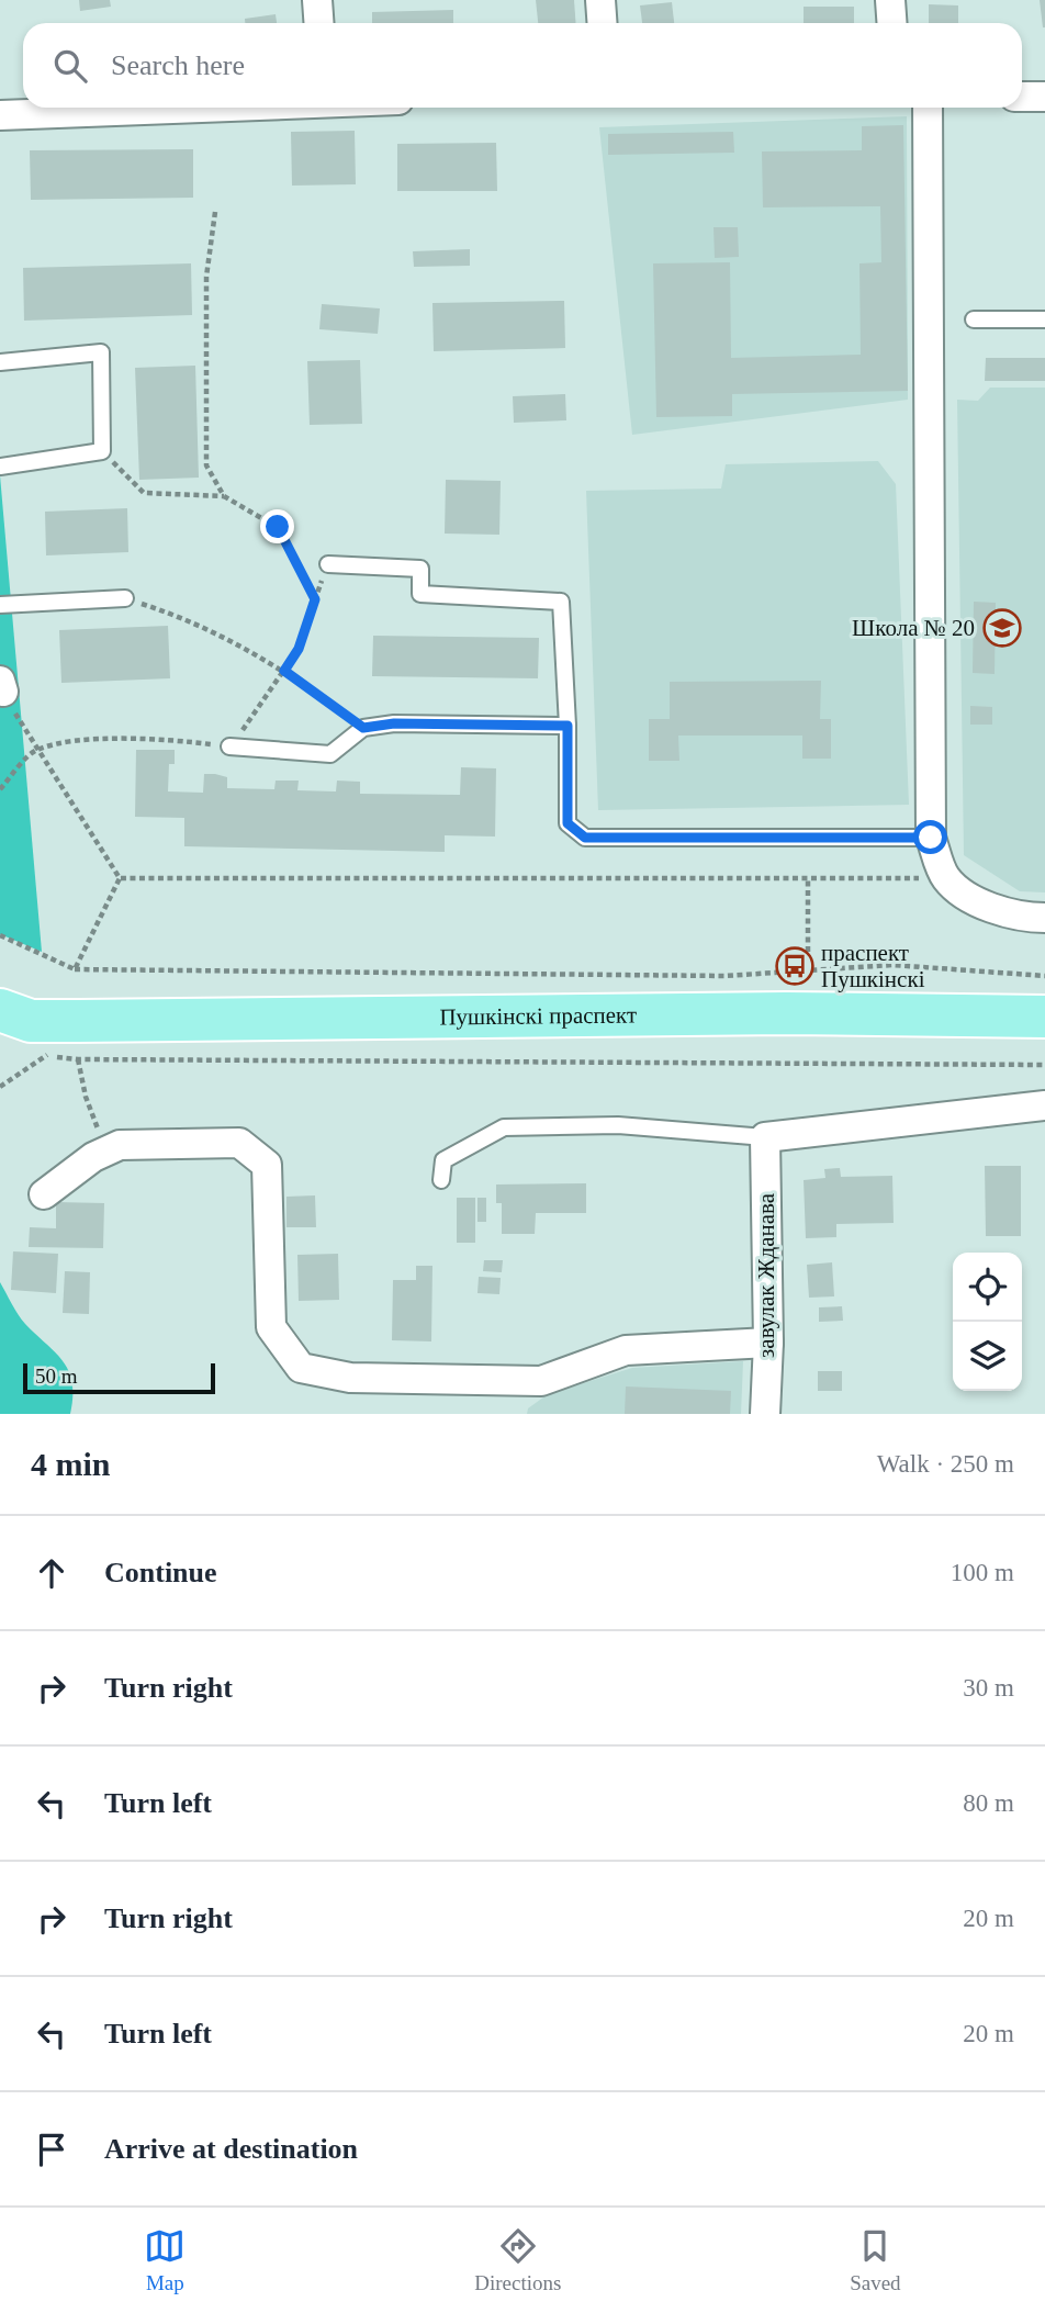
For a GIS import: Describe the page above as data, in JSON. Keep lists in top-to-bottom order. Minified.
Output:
{"streets":{"main road":["Пушкінскі праспект"],"street":["завулак Жданава"]},"places":{"school or university":["Школа № 20"],"bus stop":["праспект Пушкінскі"]},"scale_bar":"50 m","page":{"search":"Search here","scale":"50 m","heading":["4 min","Walk · 250 m"],"list":[["Continue","100 m"],["Turn right","30 m"],["Turn left","80 m"],["Turn right","20 m"],["Turn left","20 m"],"Arrive at destination"],"nav":["Map","Directions","Saved"]}}
